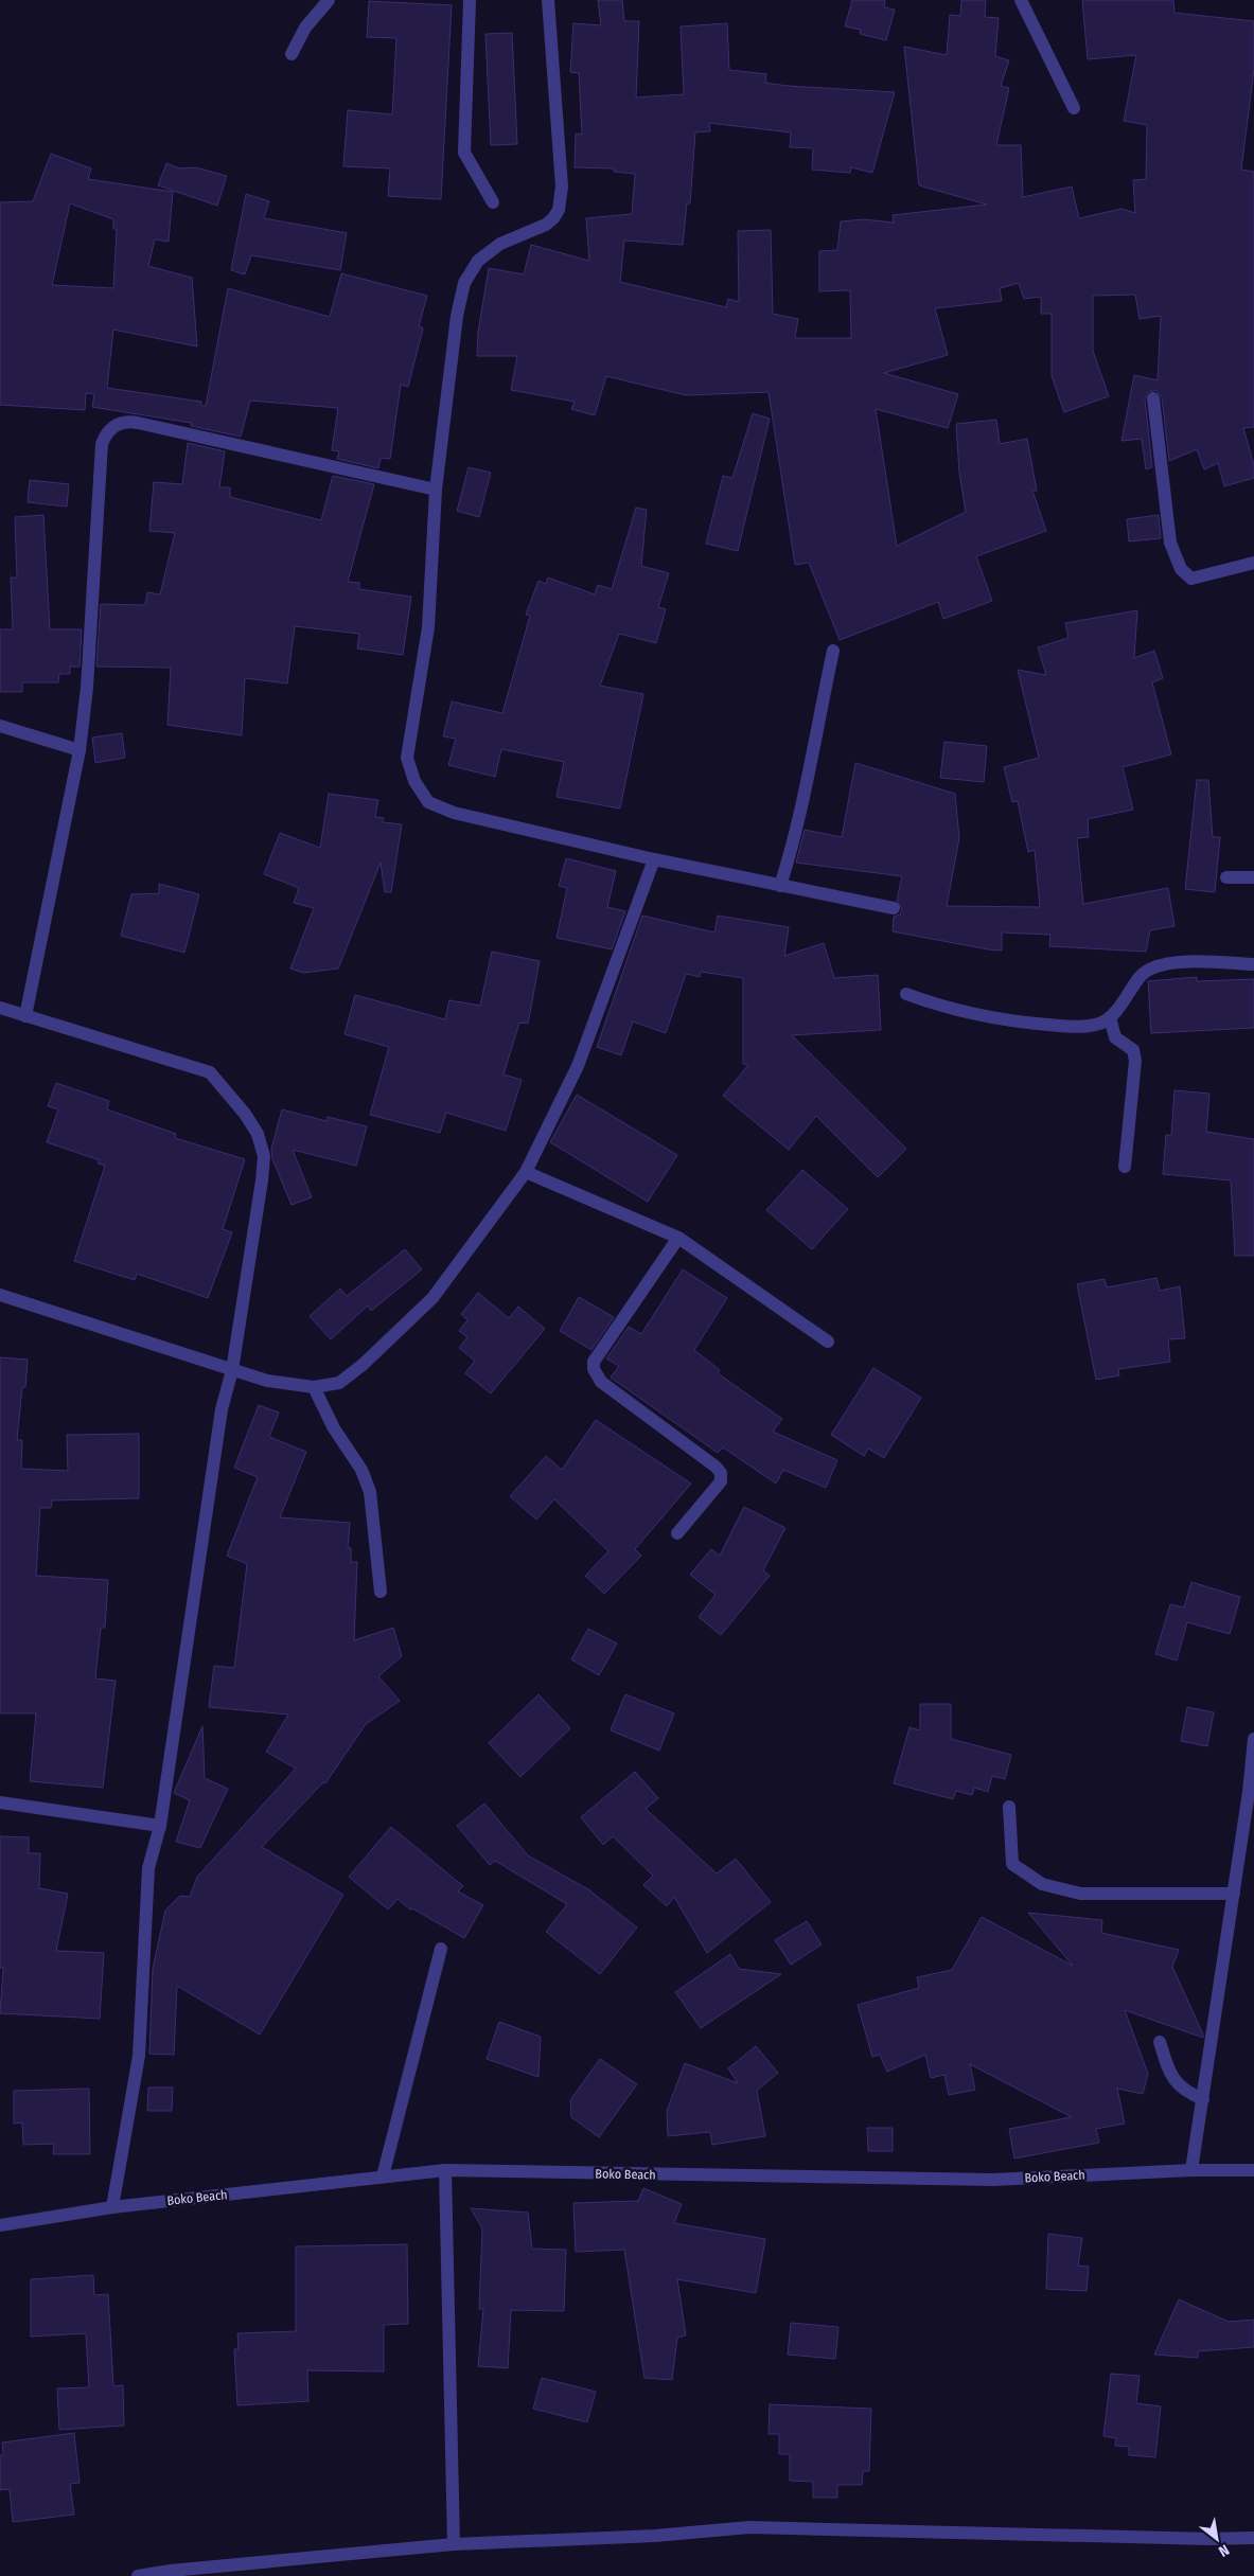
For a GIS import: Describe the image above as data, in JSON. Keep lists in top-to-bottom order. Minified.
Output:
{"streets":{"street":["Boko Beach"]},"north":"bottom right"}
